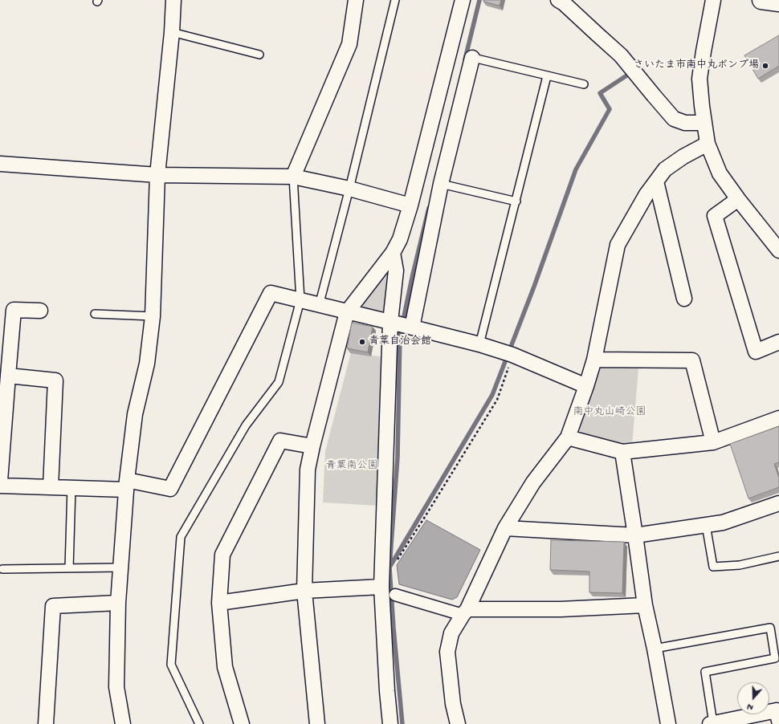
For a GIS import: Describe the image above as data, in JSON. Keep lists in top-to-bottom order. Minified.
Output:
{"parks":["南中丸山崎公園","青葉南公園"],"places":["さいたま市南中丸ポンプ場","青葉自治会館"],"north":"bottom"}
